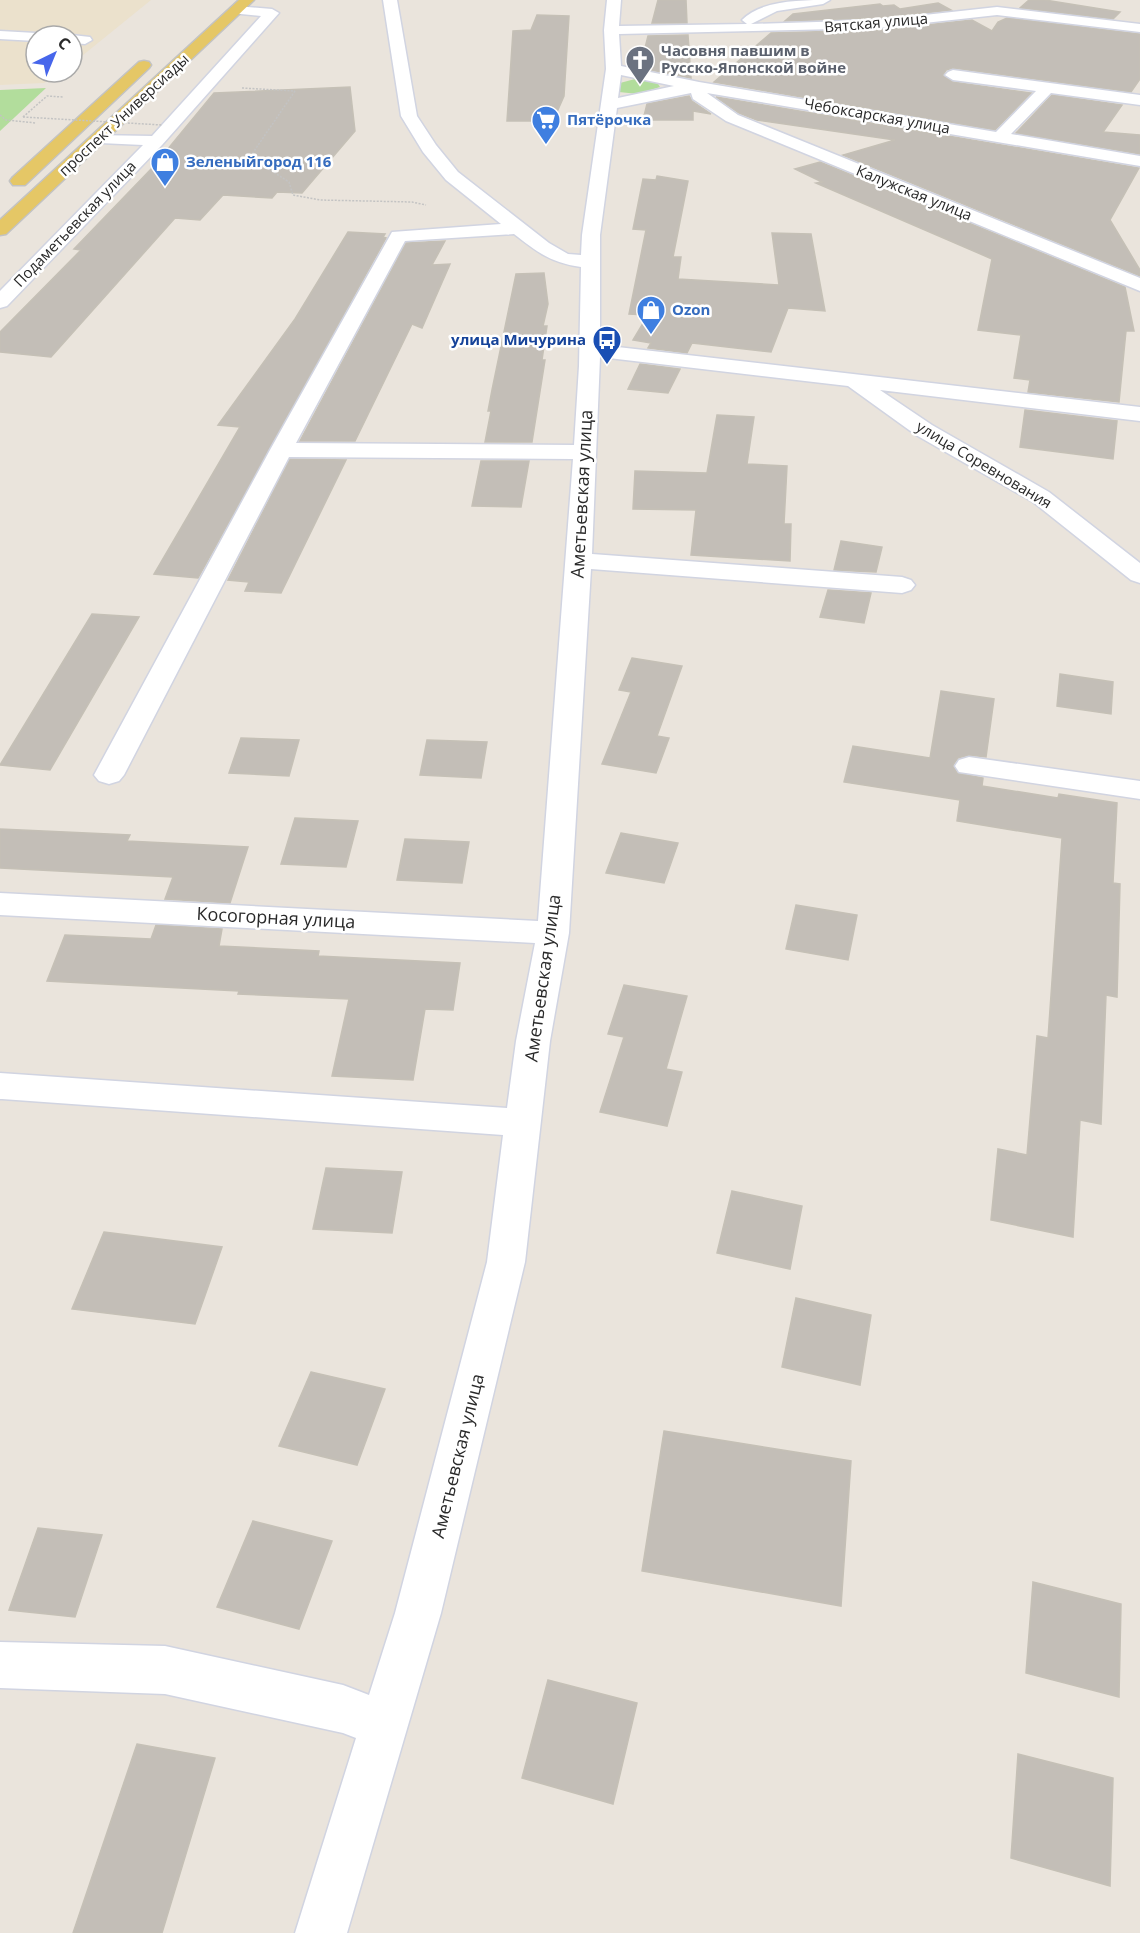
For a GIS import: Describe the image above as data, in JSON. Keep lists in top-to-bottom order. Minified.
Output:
{"streets":{"main road":["проспект Универсиады"],"street":["Вятская улица","Чебоксарская улица","Калужская улица","Подаметьевская улица","улица Соревнования","Аметьевская улица","Косогорная улица"]},"crossings":[["Вятская улица","Аметьевская улица"],["проспект Универсиады","Подаметьевская улица"],["Чебоксарская улица","Калужская улица"],["Чебоксарская улица","Аметьевская улица"],["Аметьевская улица","Косогорная улица"]],"places":{"church":["Часовня павшим в Русско-Японской войне"],"supermarket":["Пятёрочка"],"shop":["Зеленыйгород 116","Ozon"],"bus stop":["улица Мичурина"]},"north":"top right"}
